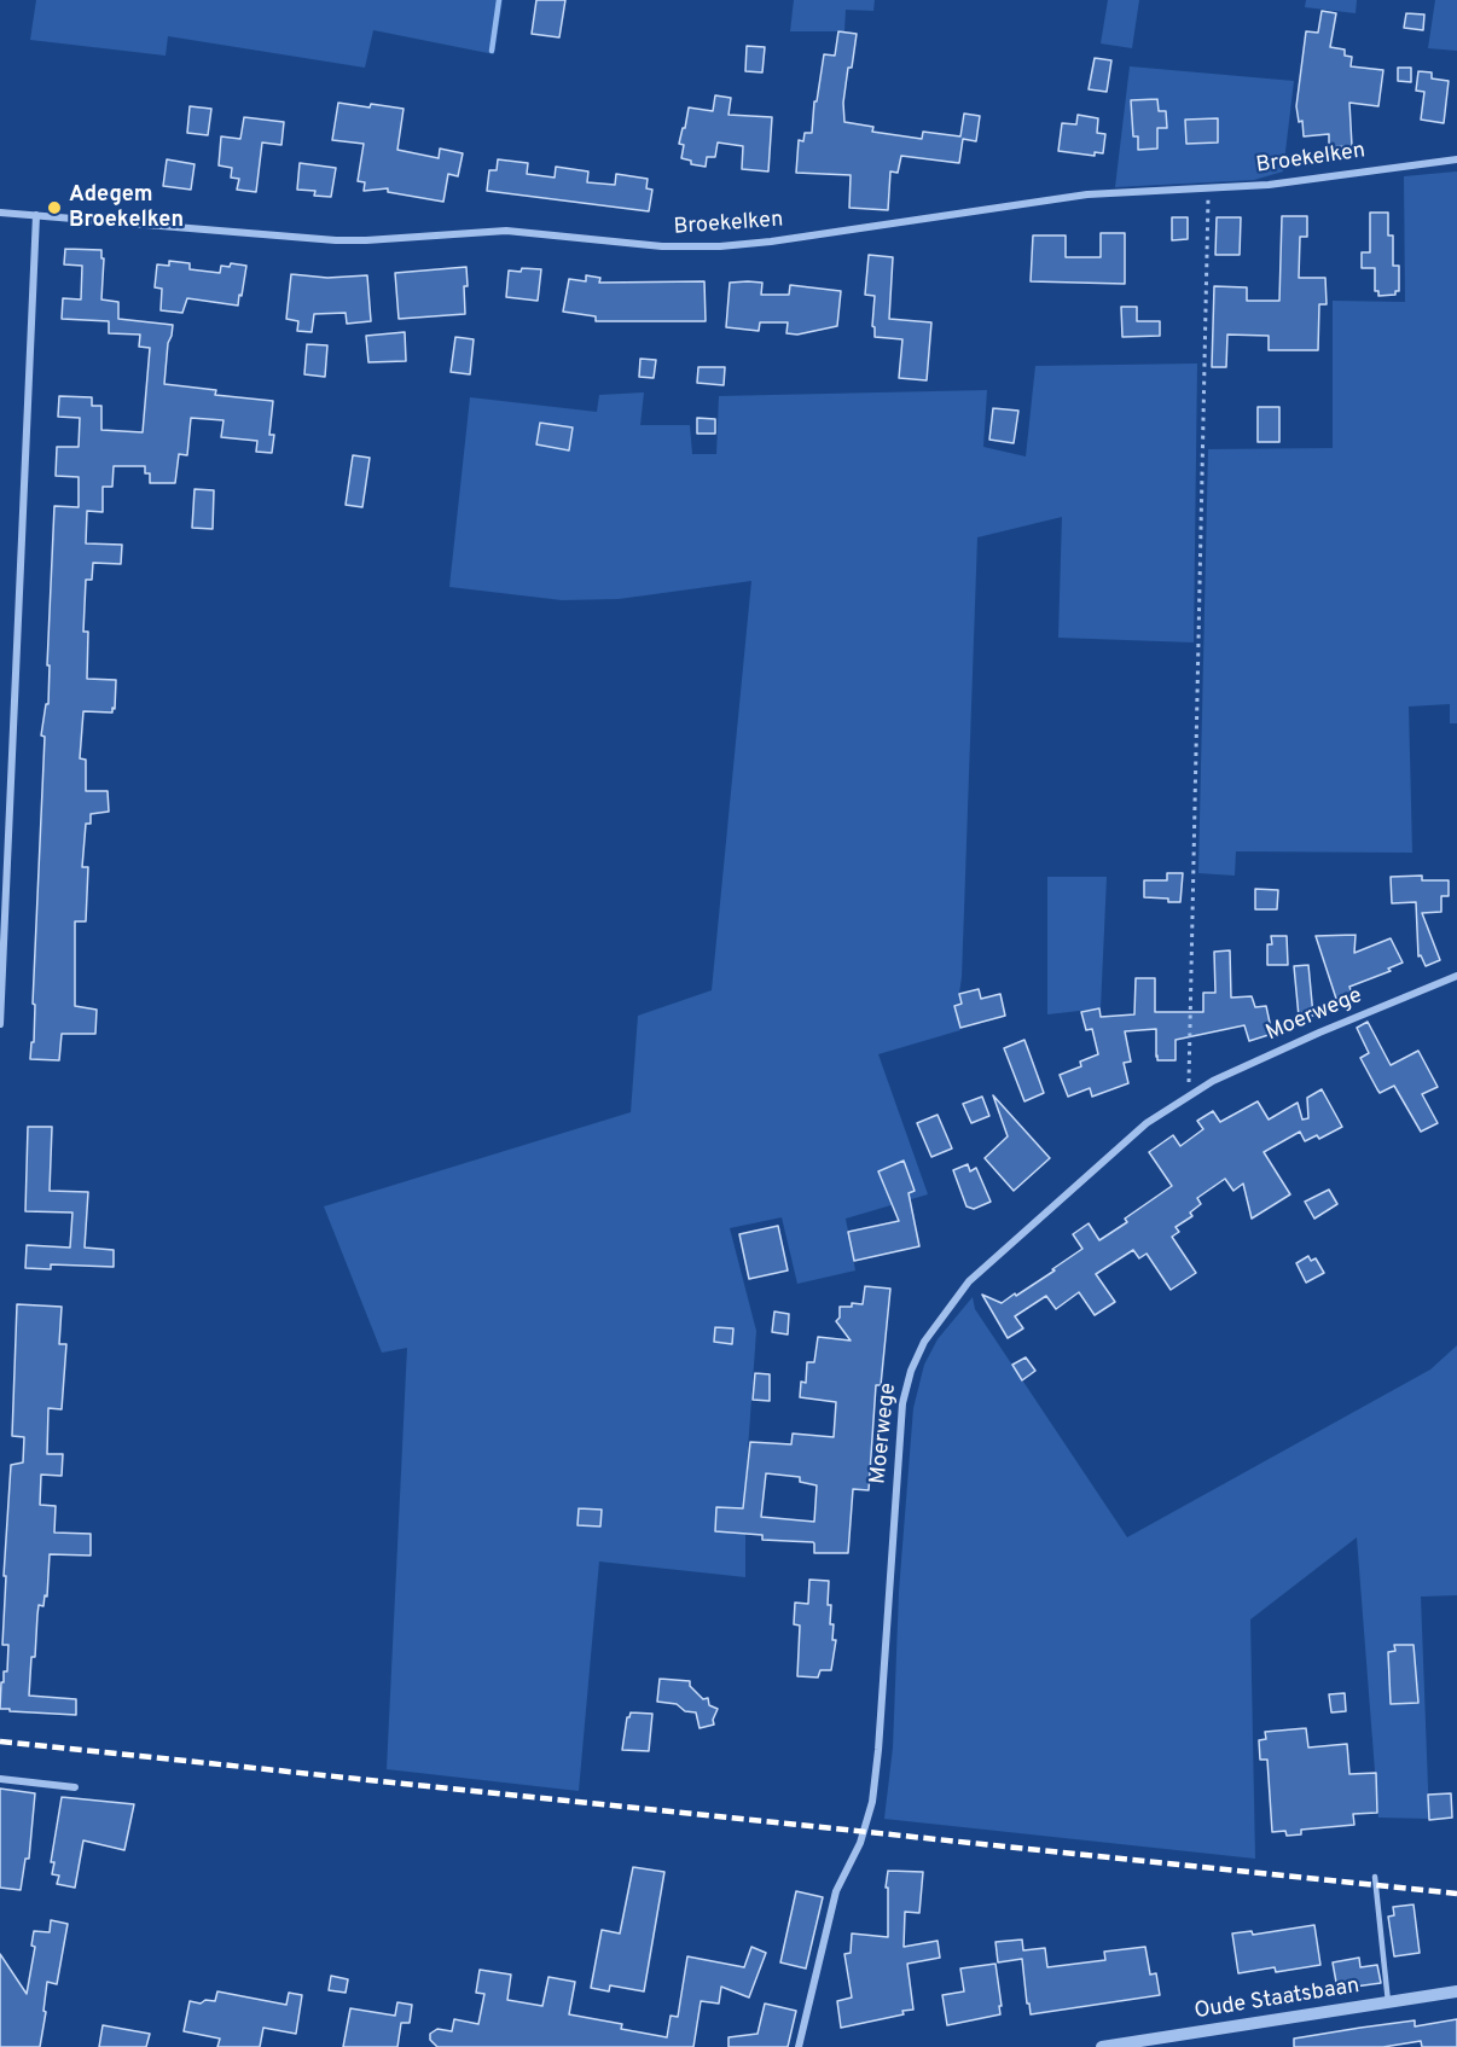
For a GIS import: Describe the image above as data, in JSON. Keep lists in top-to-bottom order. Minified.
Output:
{"streets":{"street":["Broekelken","Moerwege","Oude Staatsbaan"]},"places":["Adegem Broekelken"]}
